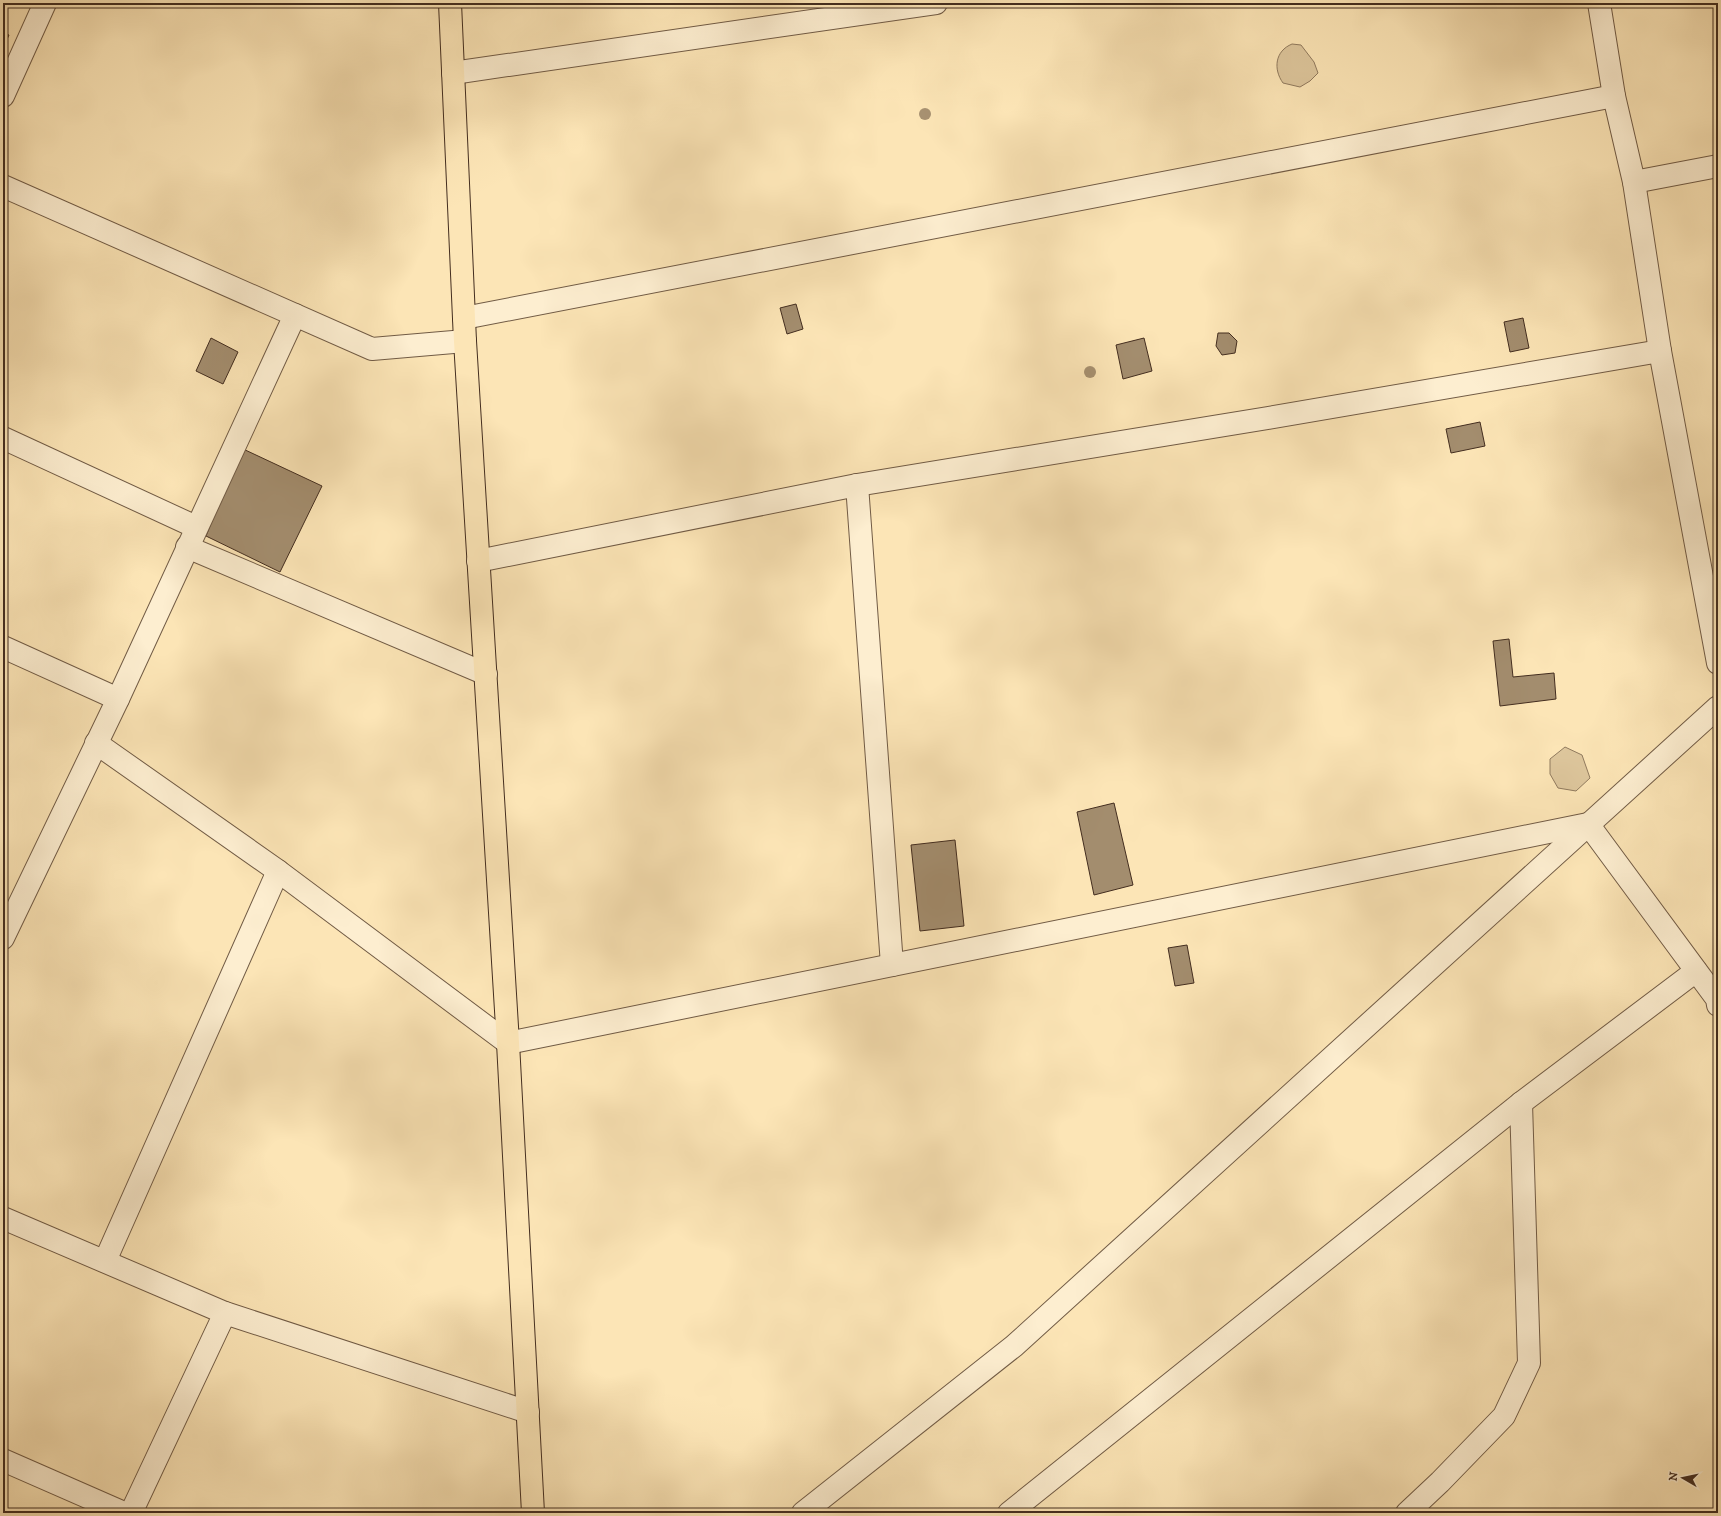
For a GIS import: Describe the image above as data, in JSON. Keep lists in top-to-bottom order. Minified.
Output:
{"north":"left"}
